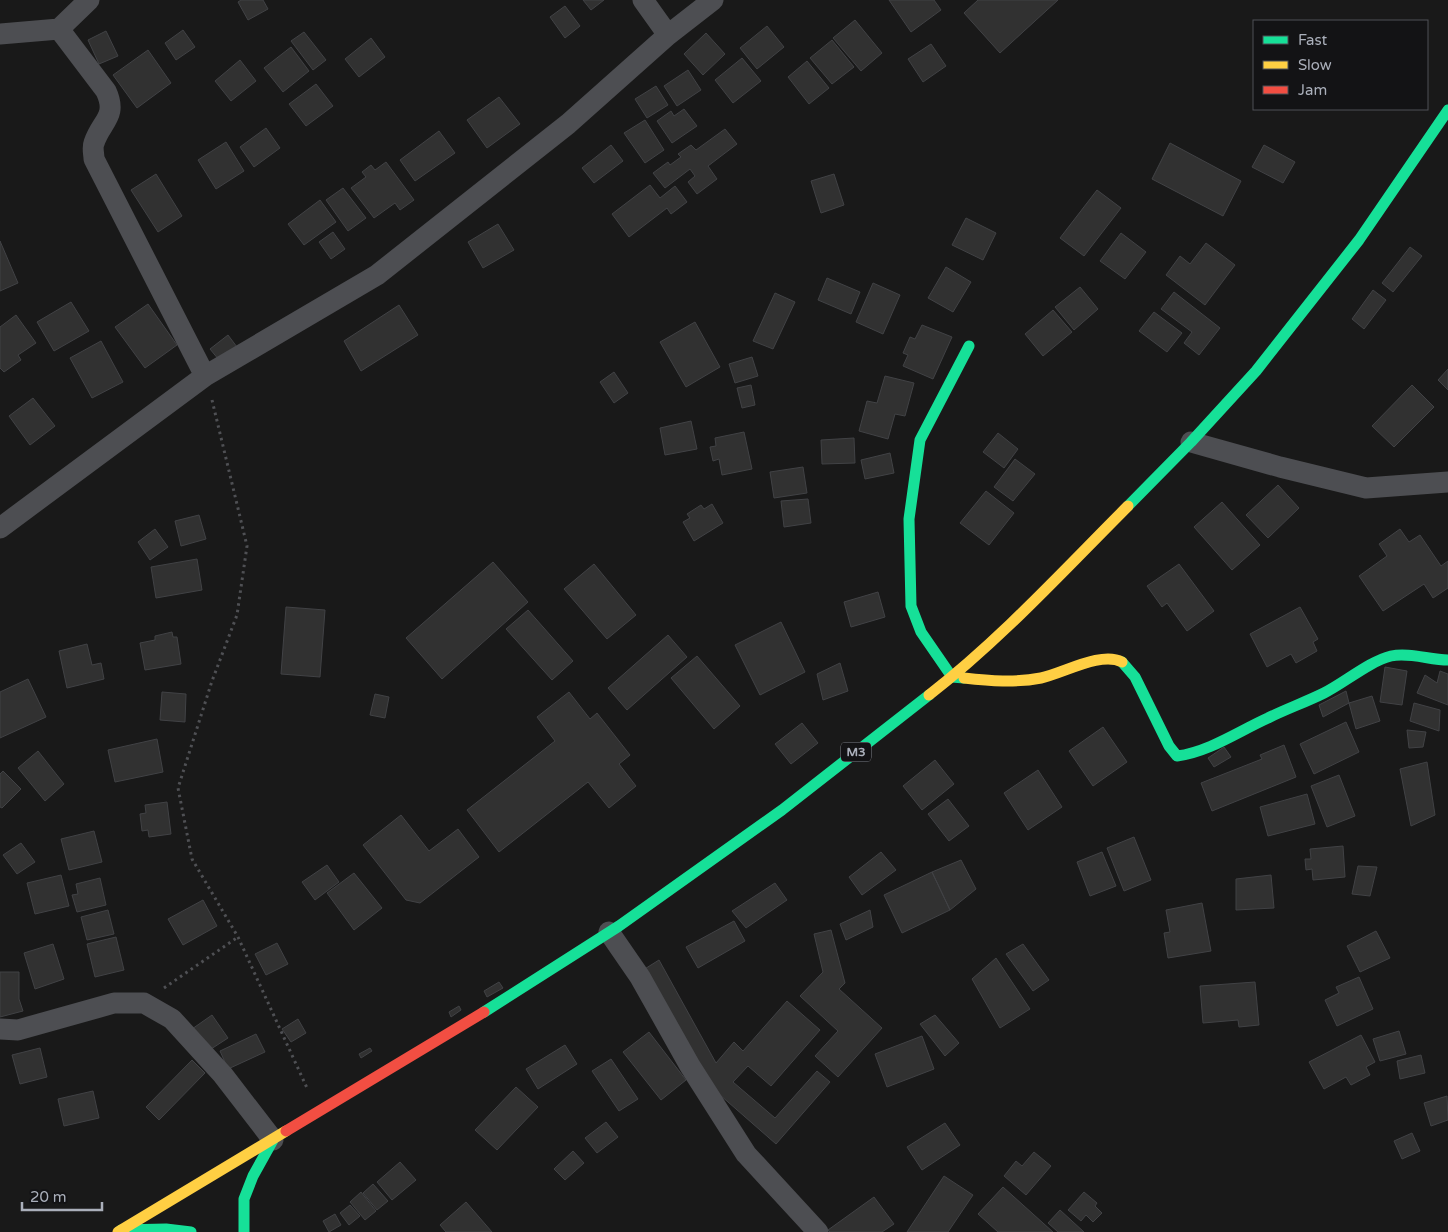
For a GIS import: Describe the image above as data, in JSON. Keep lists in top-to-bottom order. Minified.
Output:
{"streets":{"main road":["M3"]},"legend":["Fast","Slow","Jam"],"scale_bar":"20 m"}
